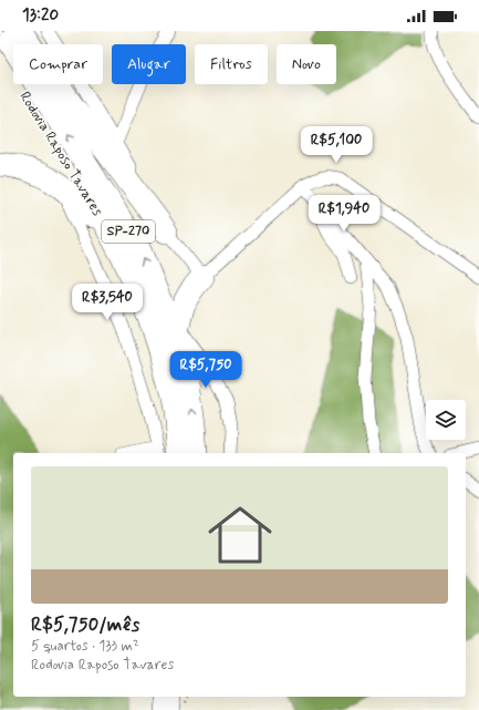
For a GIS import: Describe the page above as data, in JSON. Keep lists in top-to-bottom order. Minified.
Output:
{"streets":{"highway":["Rodovia Raposo Tavares","SP-270"]},"page":{"status":"13:20","chip":["Comprar","Alugar","Filtros","Novo"],"price":["R$5,100","R$1,940","R$3,540","R$5,750"],"list":[{"name":"R$5,750/mês","note":"5 quartos · 133 m² · Rodovia Raposo Tavares"}]}}
